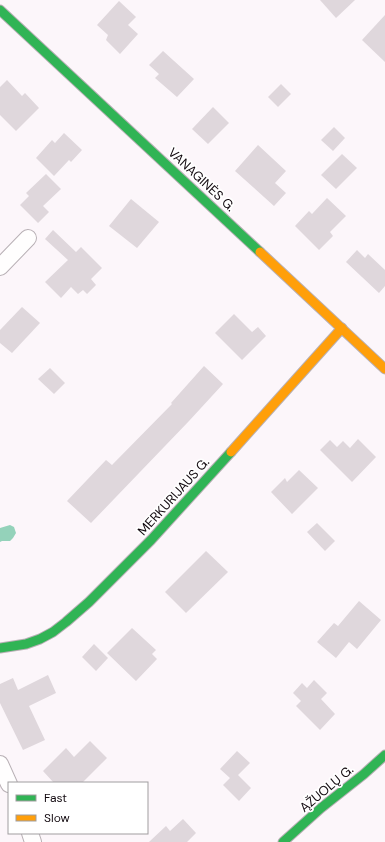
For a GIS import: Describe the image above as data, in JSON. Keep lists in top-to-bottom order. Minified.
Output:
{"streets":{"street":["VANAGINĖS G.","MERKURIJAUS G.","ĄŽUOLŲ G."]},"crossings":[["VANAGINĖS G.","MERKURIJAUS G."]],"legend":["Fast","Slow"]}
